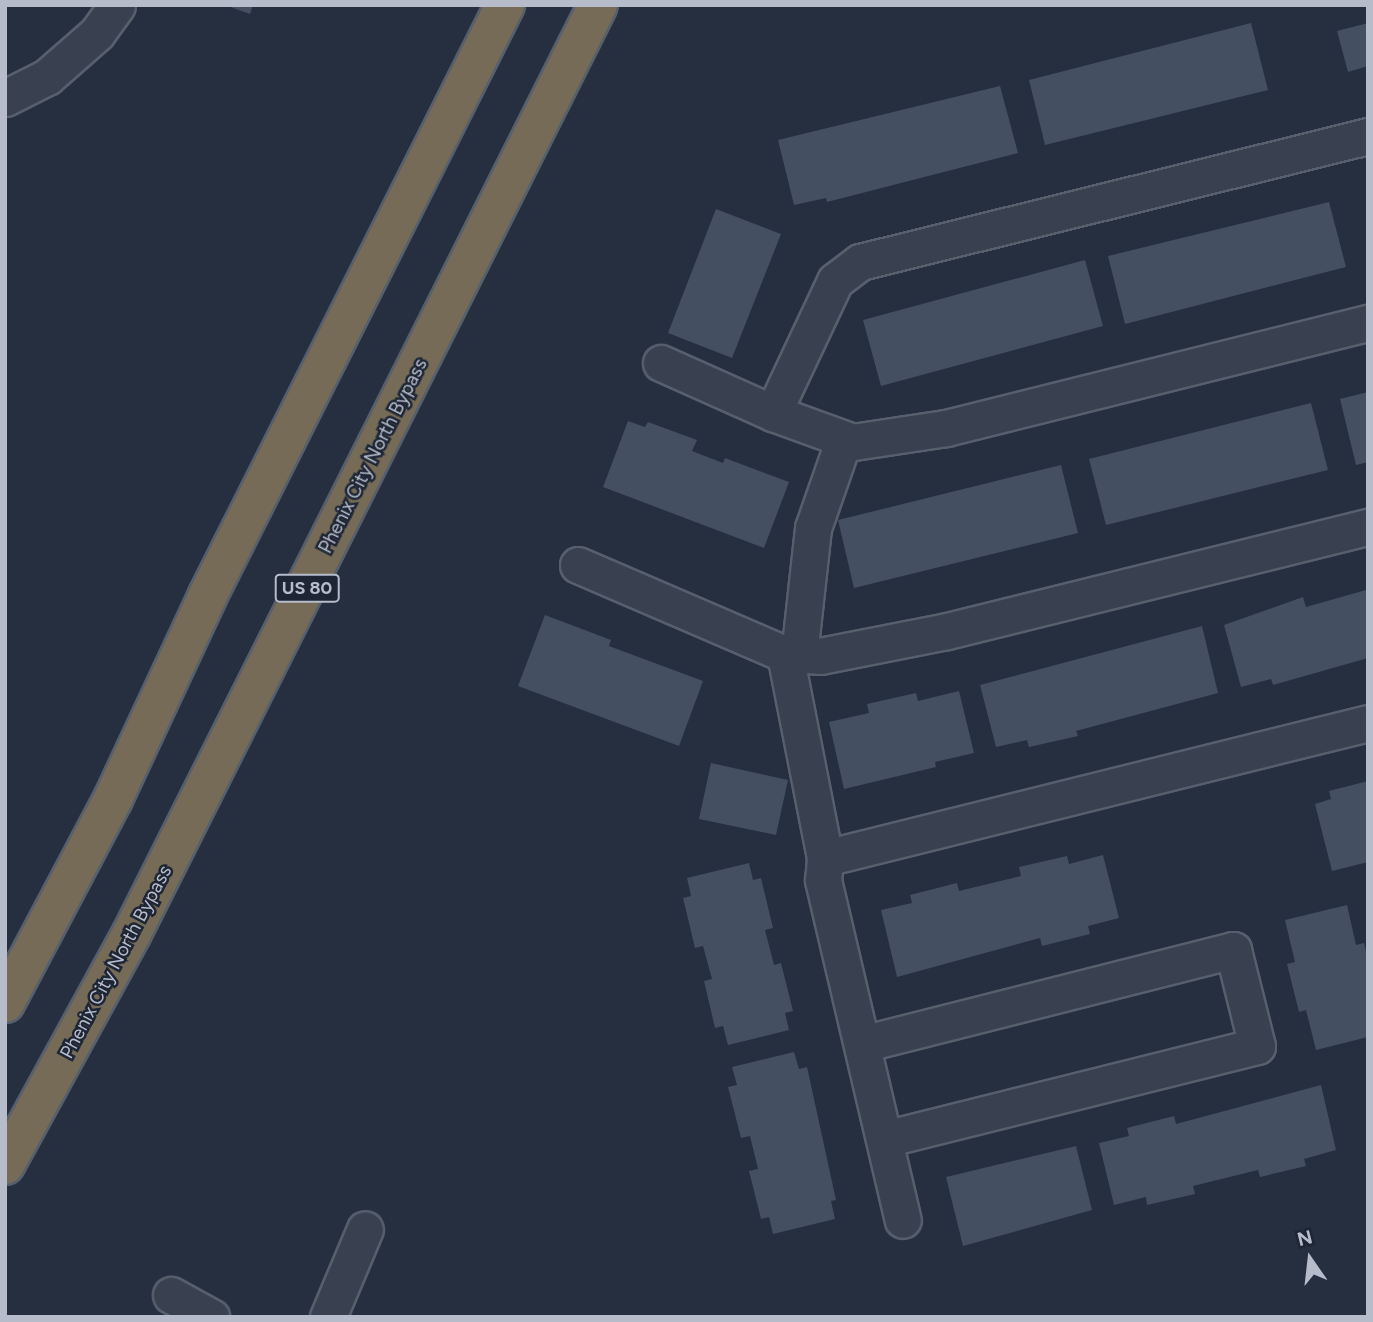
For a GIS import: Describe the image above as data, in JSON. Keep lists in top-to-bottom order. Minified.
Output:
{"streets":{"highway":["Phenix City North Bypass","US 80"]},"north":"top"}
